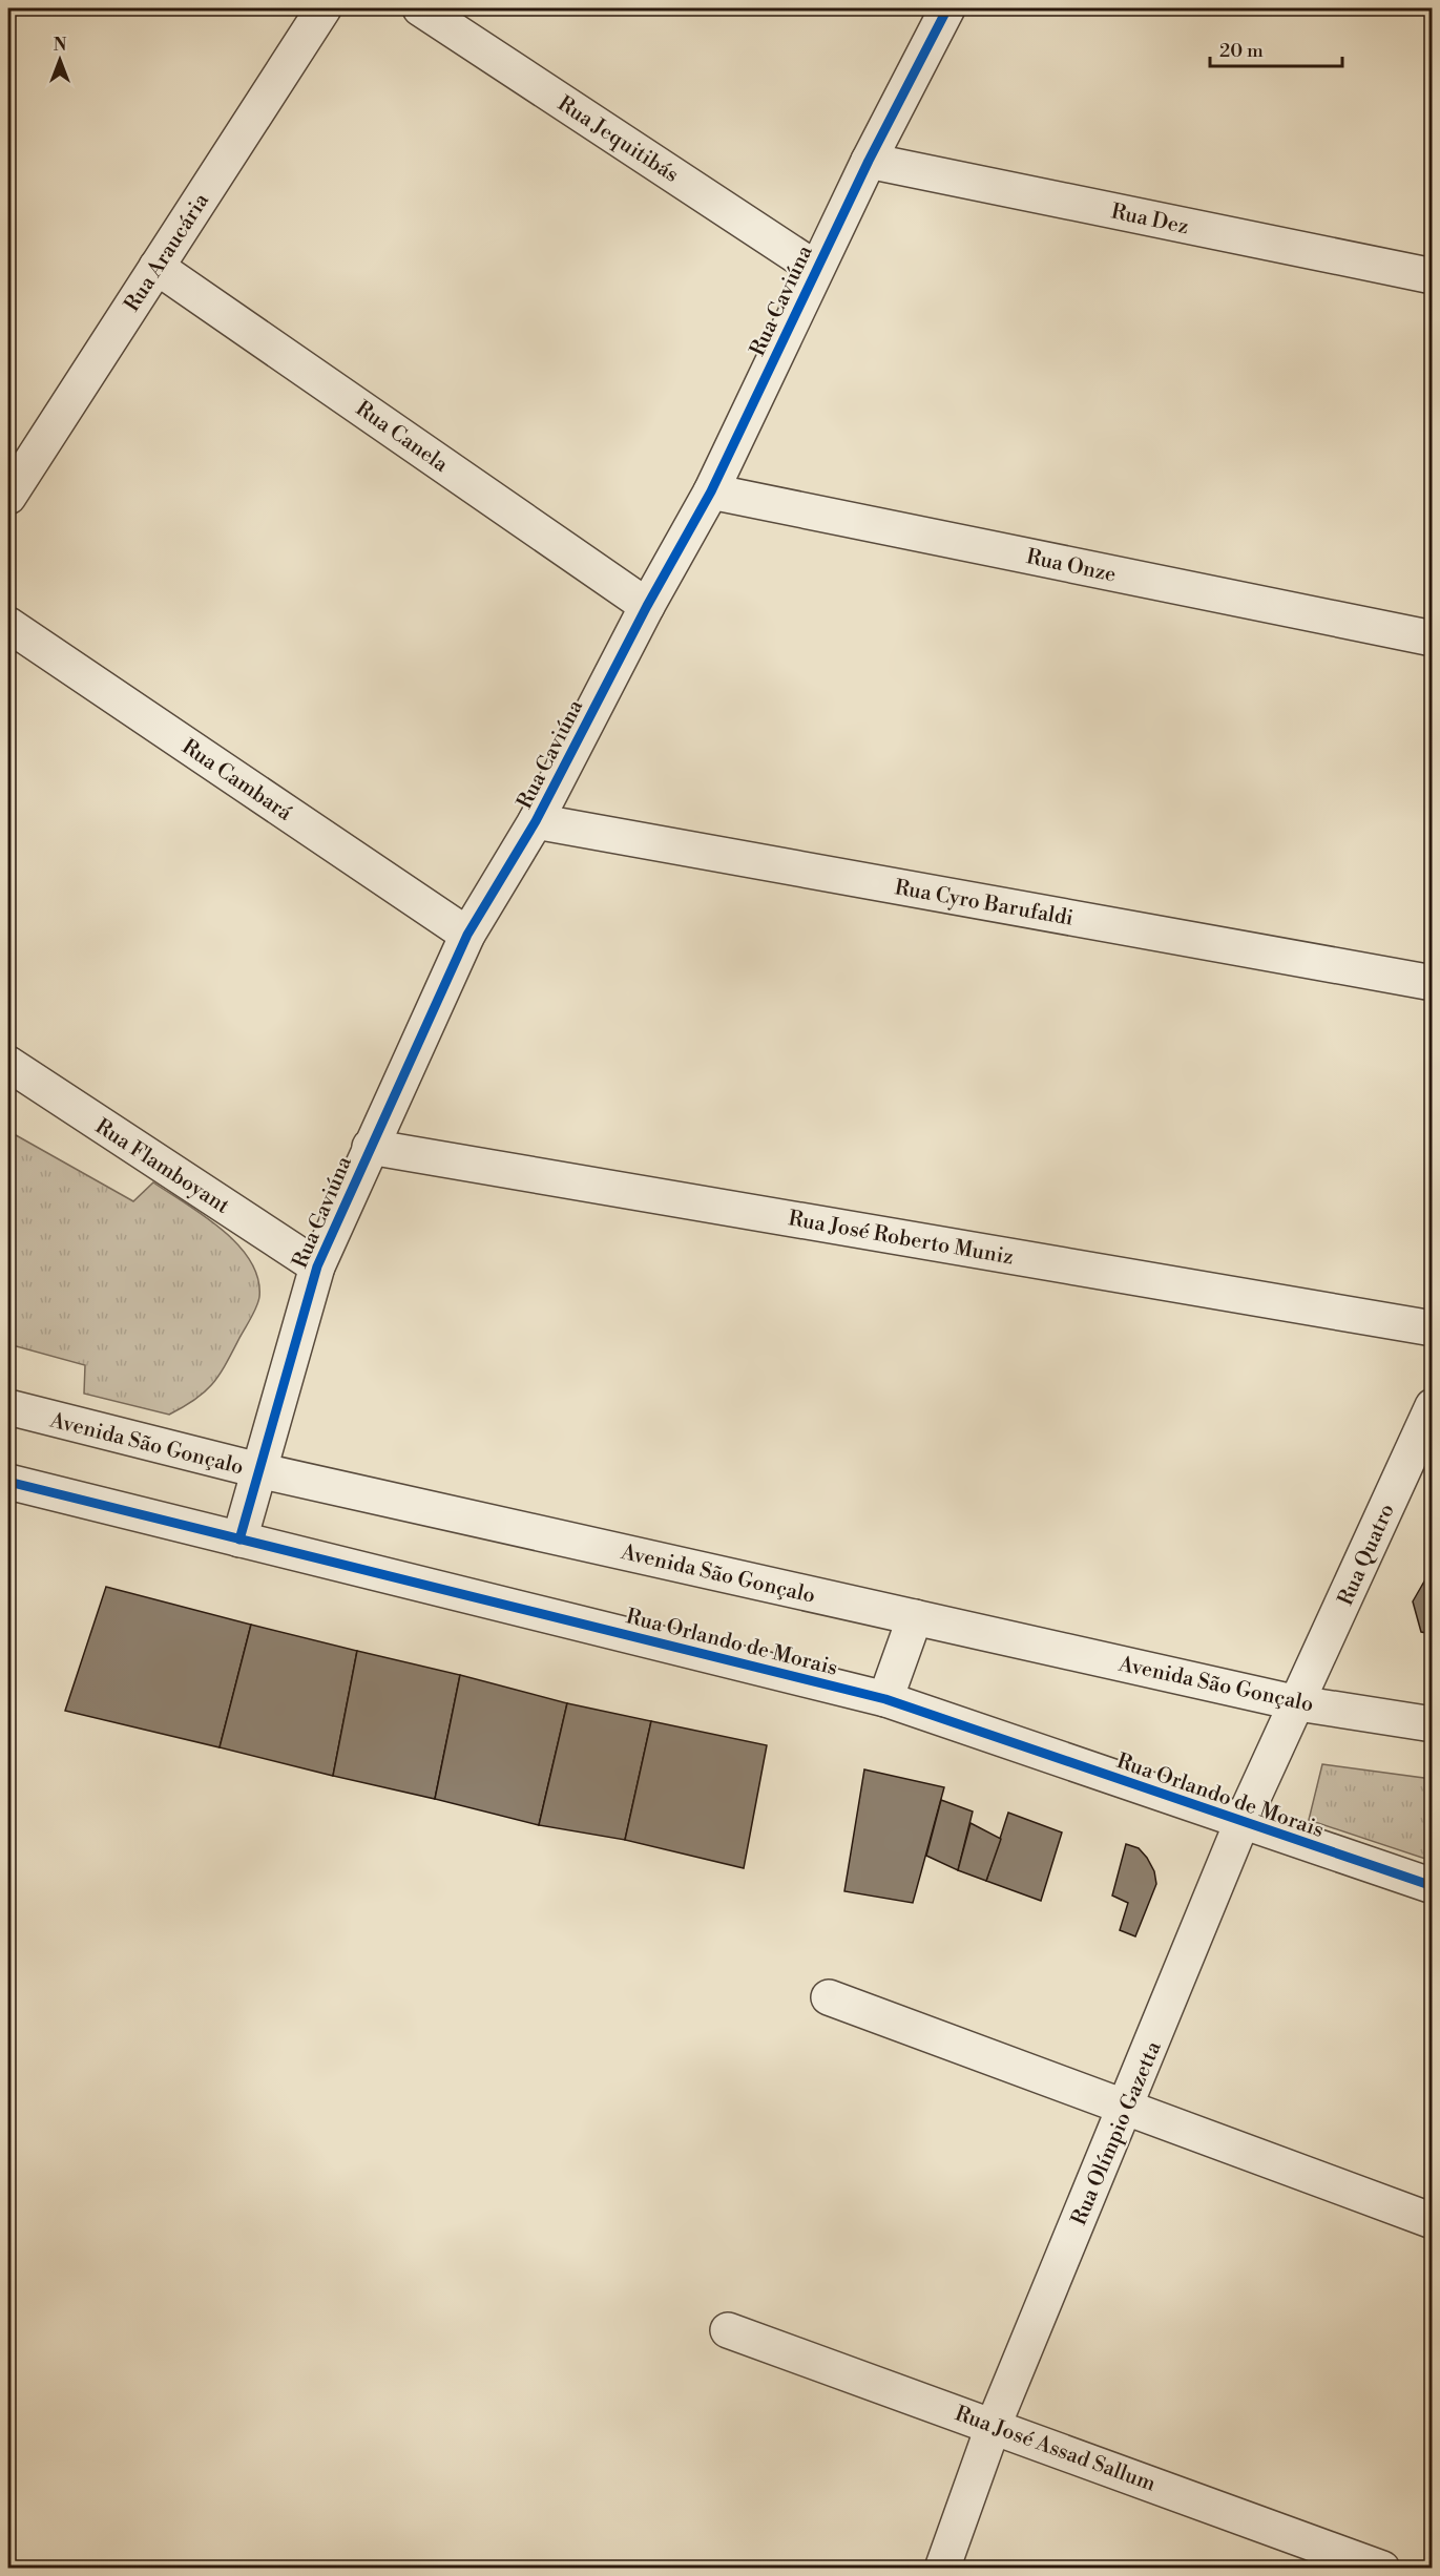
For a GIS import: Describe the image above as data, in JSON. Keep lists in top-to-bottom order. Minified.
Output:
{"streets":{"street":["Rua Jequitibás","Rua Dez","Rua Araucária","Rua Caviúna","Rua Canela","Rua Onze","Rua Cambará","Rua Cyro Barufaldi","Rua Flamboyant","Rua José Roberto Muniz","Avenida São Gonçalo","Rua Quatro","Rua Orlando de Morais","Rua Olímpio Gazetta","Rua José Assad Sallum"]},"crossings":[["Rua Jequitibás","Rua Caviúna"],["Rua Dez","Rua Caviúna"],["Rua Araucária","Rua Canela"],["Rua Caviúna","Rua Canela"],["Rua Caviúna","Rua Onze"],["Rua Caviúna","Rua Cambará"],["Rua Caviúna","Rua Cyro Barufaldi"],["Rua Caviúna","Rua Flamboyant"],["Rua Caviúna","Rua José Roberto Muniz"],["Rua Caviúna","Avenida São Gonçalo"],["Rua Caviúna","Rua Orlando de Morais"],["Avenida São Gonçalo","Rua Quatro"],["Avenida São Gonçalo","Rua Olímpio Gazetta"],["Rua Quatro","Rua Olímpio Gazetta"],["Rua Orlando de Morais","Rua Olímpio Gazetta"],["Rua Olímpio Gazetta","Rua José Assad Sallum"]],"scale_bar":"20 m","north":"top"}
